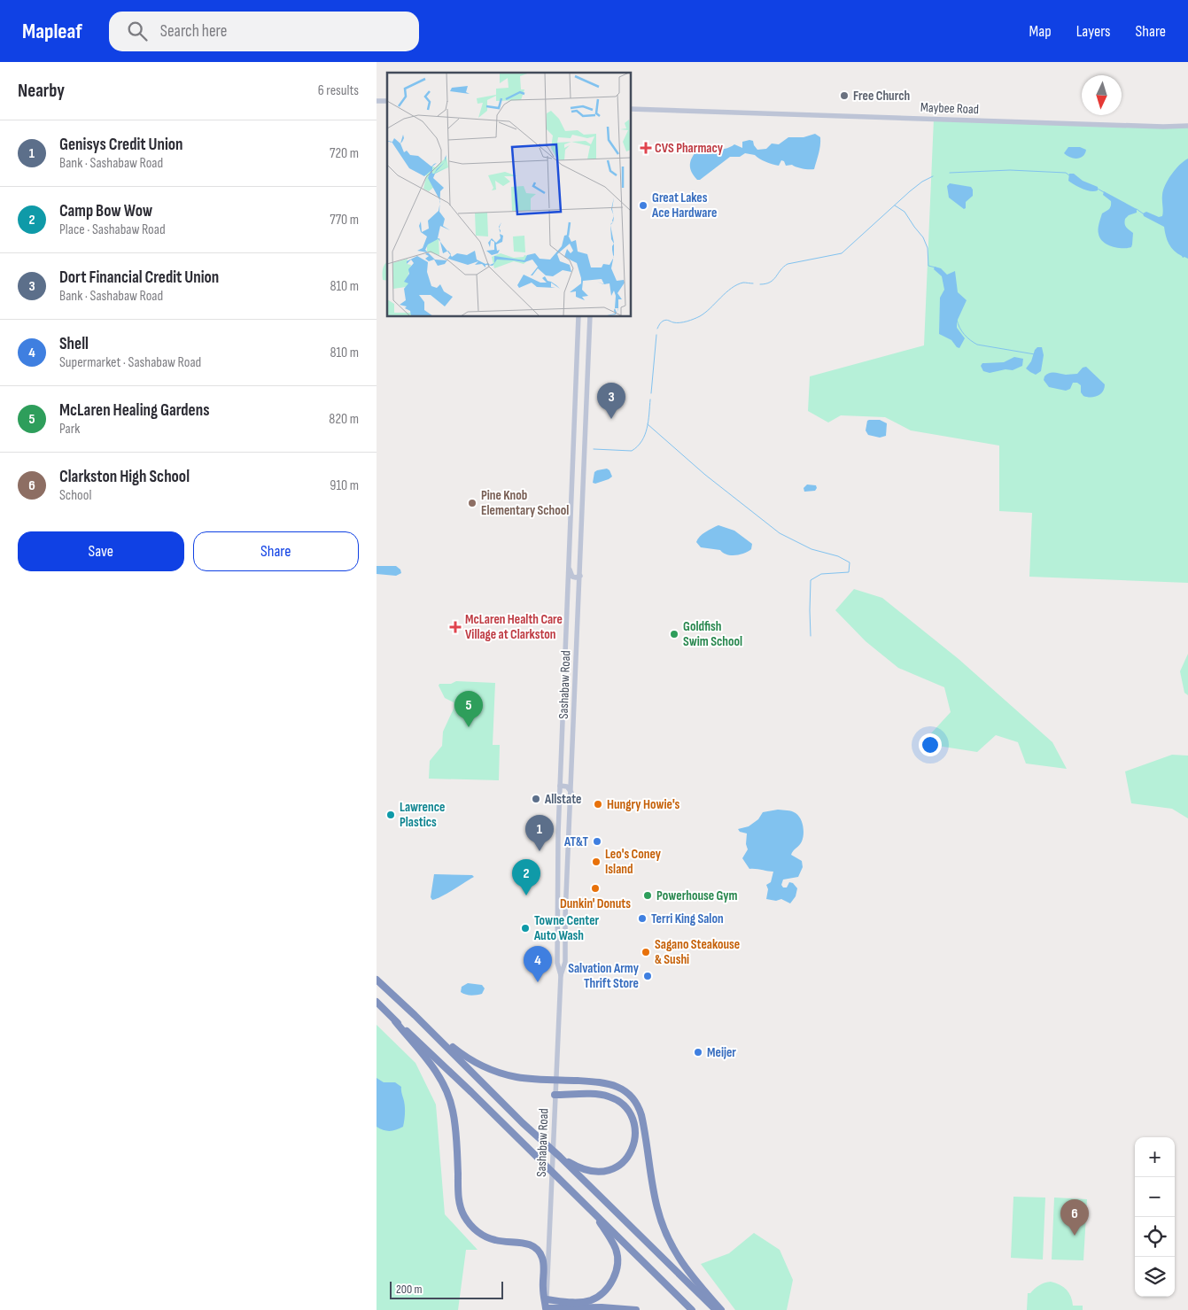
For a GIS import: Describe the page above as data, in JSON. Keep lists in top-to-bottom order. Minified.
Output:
{"streets":{"main road":["Maybee Road","Sashabaw Road"]},"places":{"other":["Free Church","Great Lakes Ace Hardware","Pine Knob Elementary School","Goldfish Swim School","Allstate","Hungry Howie's","Lawrence Plastics","AT&T","Leo's Coney Island","Dunkin' Donuts","Powerhouse Gym","Terri King Salon","Towne Center Auto Wash","Sagano Steakouse & Sushi","Salvation Army Thrift Store","Meijer"],"health":["CVS Pharmacy","McLaren Health Care Village at Clarkston"]},"scale_bar":"200 m","north":"bottom","page":{"header":"Mapleaf","search":"Search here","nav":["Map","Layers","Share"],"heading":["Nearby","6 results"],"list":[{"mark":"1","name":"Genisys Credit Union","note":"Bank · Sashabaw Road","value":"720 m"},{"mark":"2","name":"Camp Bow Wow","note":"Place · Sashabaw Road","value":"770 m"},{"mark":"3","name":"Dort Financial Credit Union","note":"Bank · Sashabaw Road","value":"810 m"},{"mark":"4","name":"Shell","note":"Supermarket · Sashabaw Road","value":"810 m"},{"mark":"5","name":"McLaren Healing Gardens","note":"Park","value":"820 m"},{"mark":"6","name":"Clarkston High School","note":"School","value":"910 m"}],"pins":["3","5","1","2","4","6"],"buttons":["Save","Share"],"map_buttons":["+","−"],"scale":"200 m"}}
